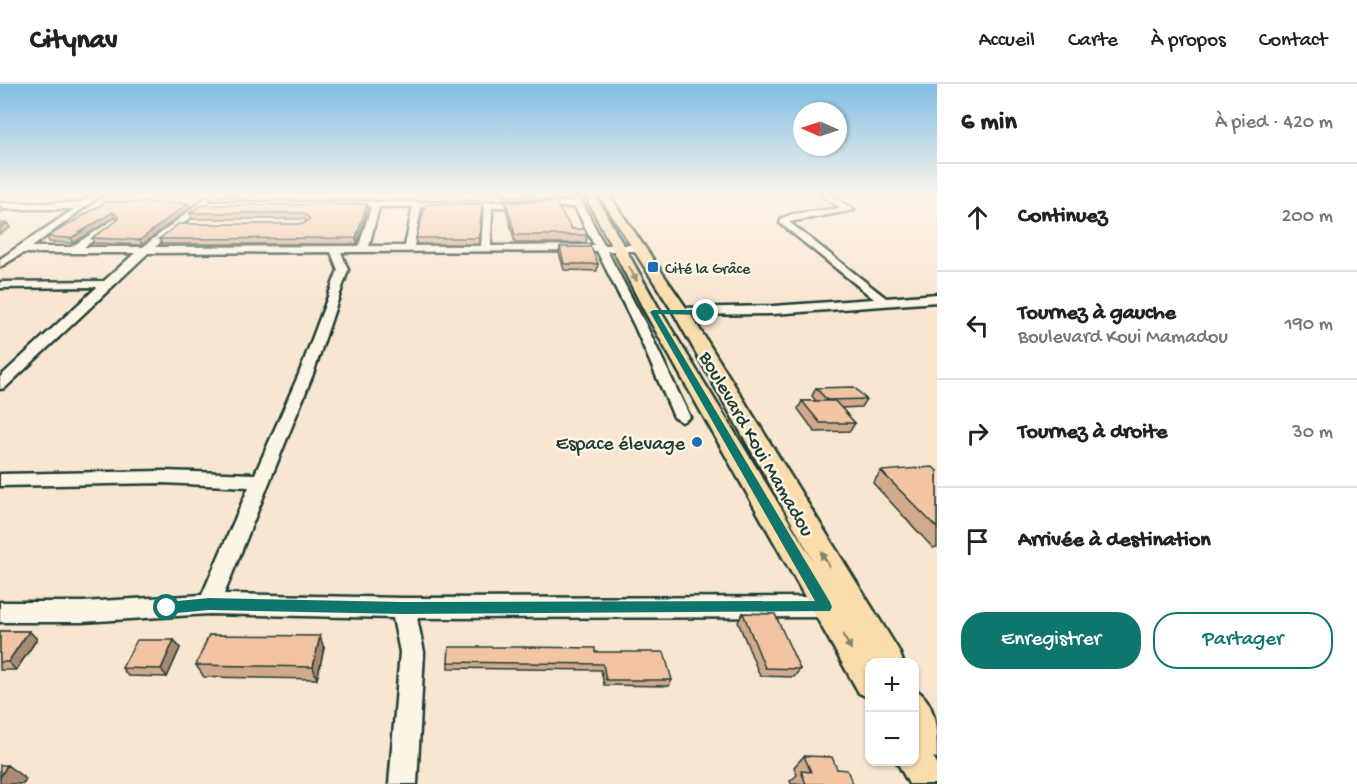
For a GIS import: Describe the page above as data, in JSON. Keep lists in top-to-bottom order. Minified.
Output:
{"streets":{"main road":["Boulevard Koui Mamadou"]},"places":{"transit":["Cité la Grâce"],"other":["Espace élevage"]},"north":"left","page":{"header":"Citynav","nav":["Accueil","Carte","À propos","Contact"],"heading":["6 min","À pied · 420 m"],"list":[["Continuez","200 m"],["Tournez à gauche","Boulevard Koui Mamadou","190 m"],["Tournez à droite","30 m"],"Arrivée à destination"],"buttons":["Enregistrer","Partager"],"map_buttons":["+","−"]}}
